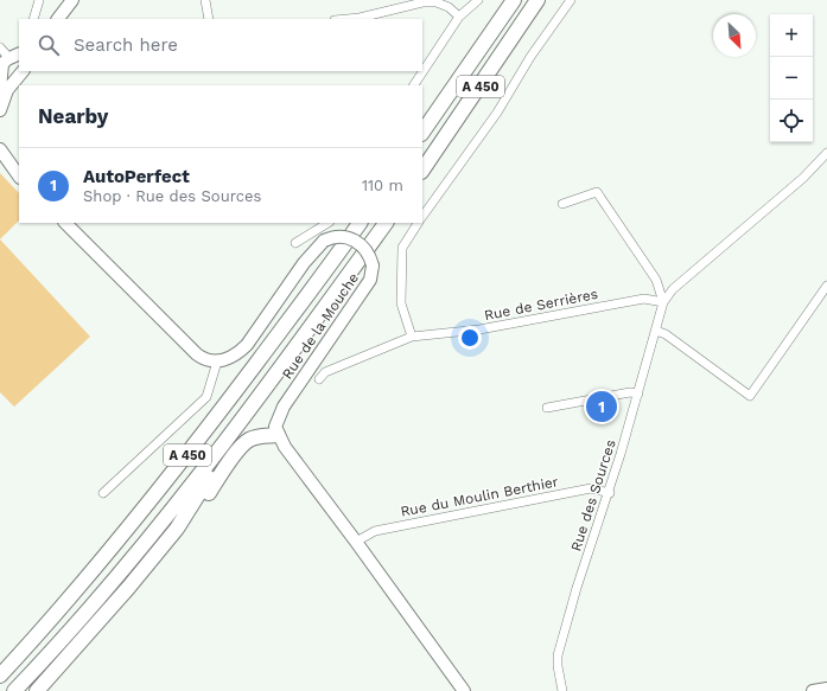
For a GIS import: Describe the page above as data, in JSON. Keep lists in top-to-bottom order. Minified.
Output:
{"streets":{"highway":["A 450"],"street":["Rue de Serrières","Rue de la Mouche","Rue des Sources","Rue du Moulin Berthier"]},"crossings":[["Rue de Serrières","Rue des Sources"],["Rue des Sources","Rue du Moulin Berthier"]],"north":"bottom right","page":{"map_buttons":["+","−"],"search":"Search here","heading":"Nearby","list":[{"mark":"1","name":"AutoPerfect","note":"Shop · Rue des Sources","value":"110 m"}],"pins":"1"}}
